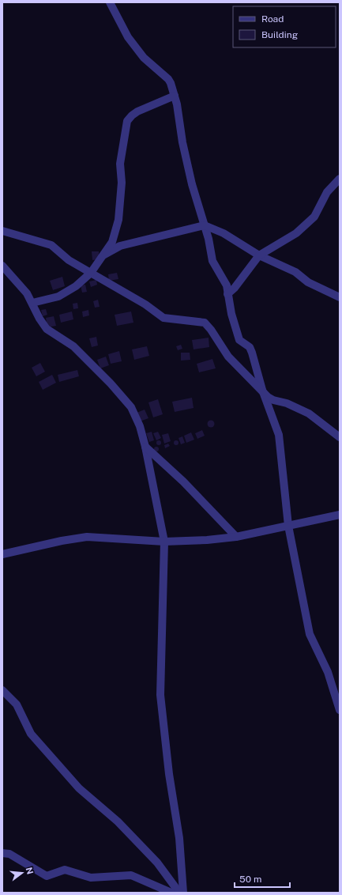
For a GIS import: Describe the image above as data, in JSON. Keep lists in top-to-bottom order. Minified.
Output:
{"legend":["Road","Building"],"scale_bar":"50 m","north":"right"}
